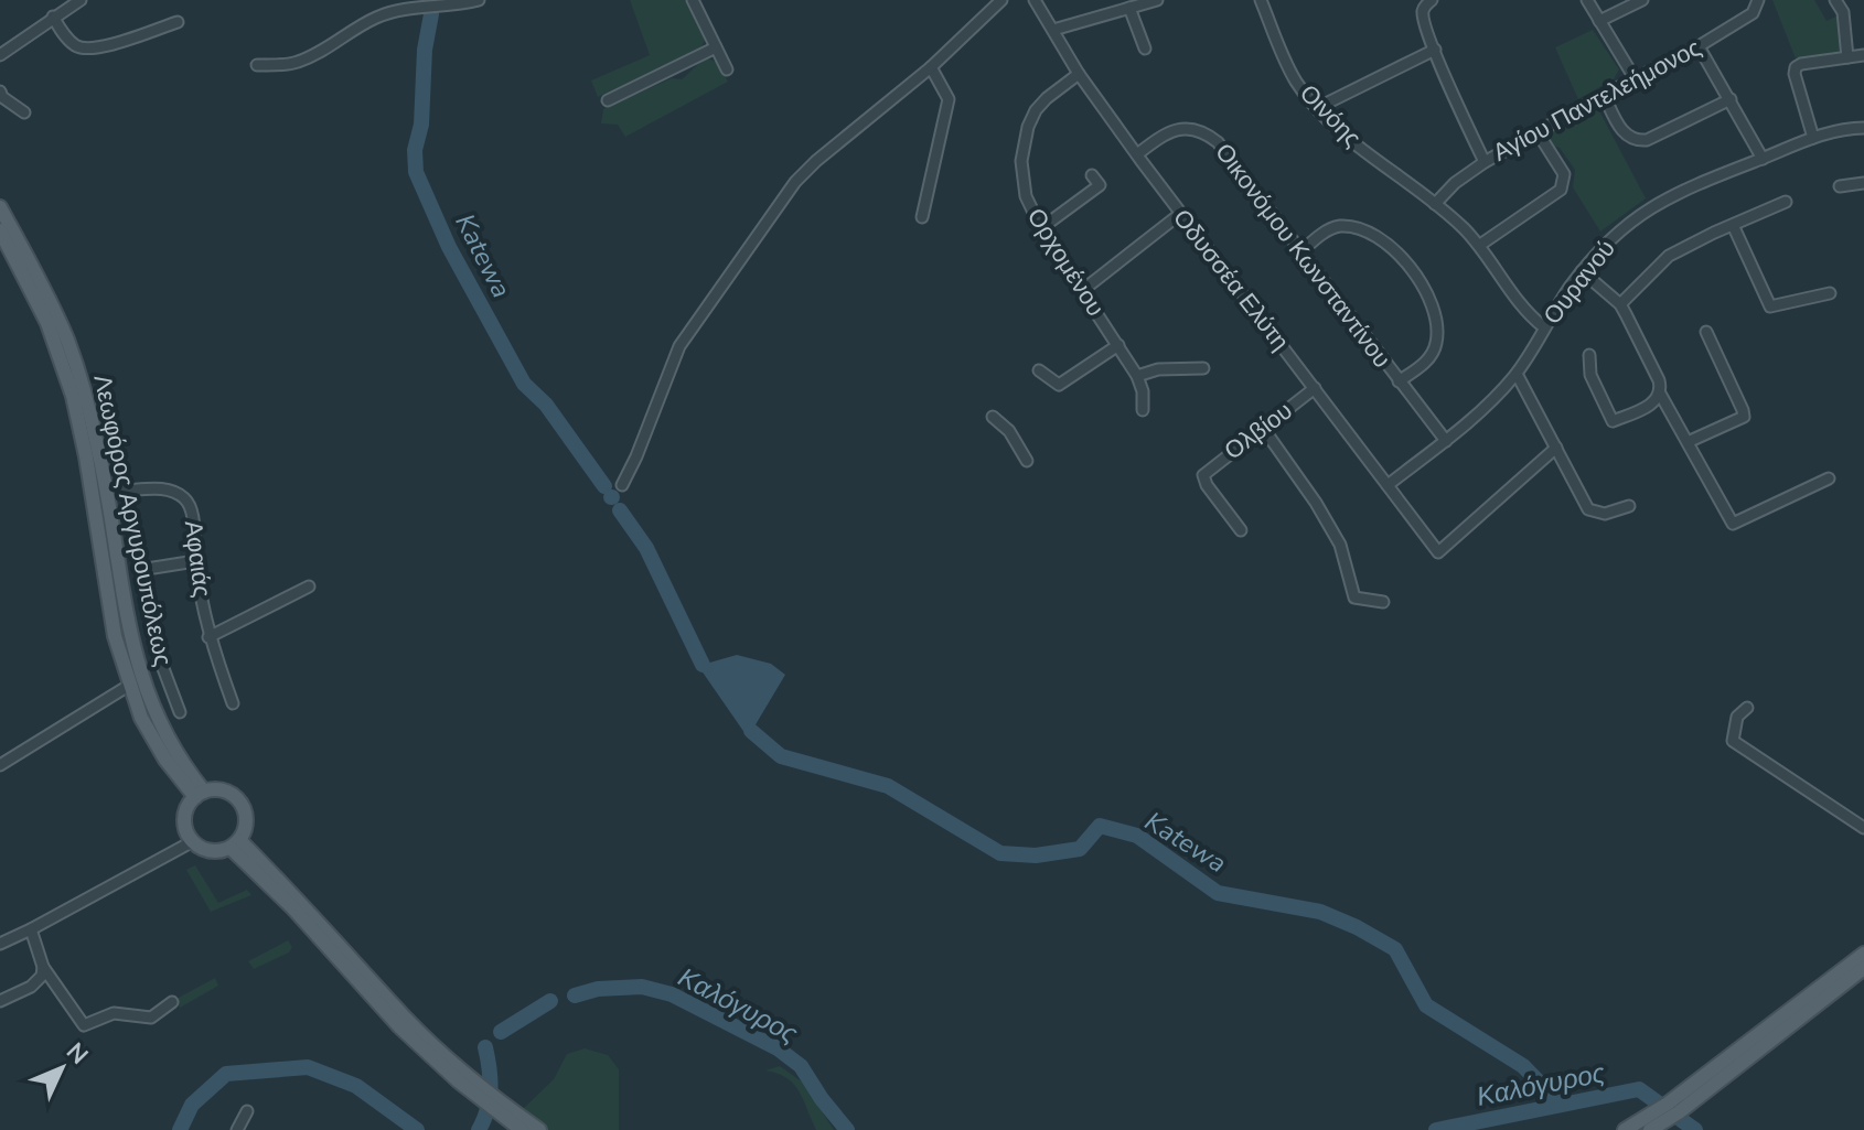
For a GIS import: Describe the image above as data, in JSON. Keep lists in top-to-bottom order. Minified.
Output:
{"streets":{"main road":["Λεωφόρος Αργυρουπόλεως"],"street":["Αγίου Παντελεήμονος","Οινόης","Οικονόμου Κωνσταντίνου","Ορχομένου","Οδυσσέα Ελύτη","Ουρανού","Ολβίου","Αφαιάς"]},"crossings":[["Αγίου Παντελεήμονος","Οινόης"],["Οινόης","Ουρανού"],["Οικονόμου Κωνσταντίνου","Οδυσσέα Ελύτη"],["Οικονόμου Κωνσταντίνου","Ουρανού"],["Ορχομένου","Οδυσσέα Ελύτη"],["Οδυσσέα Ελύτη","Ουρανού"],["Οδυσσέα Ελύτη","Ολβίου"]],"water":["Katewa","Καλόγυρος"],"north":"top right"}
